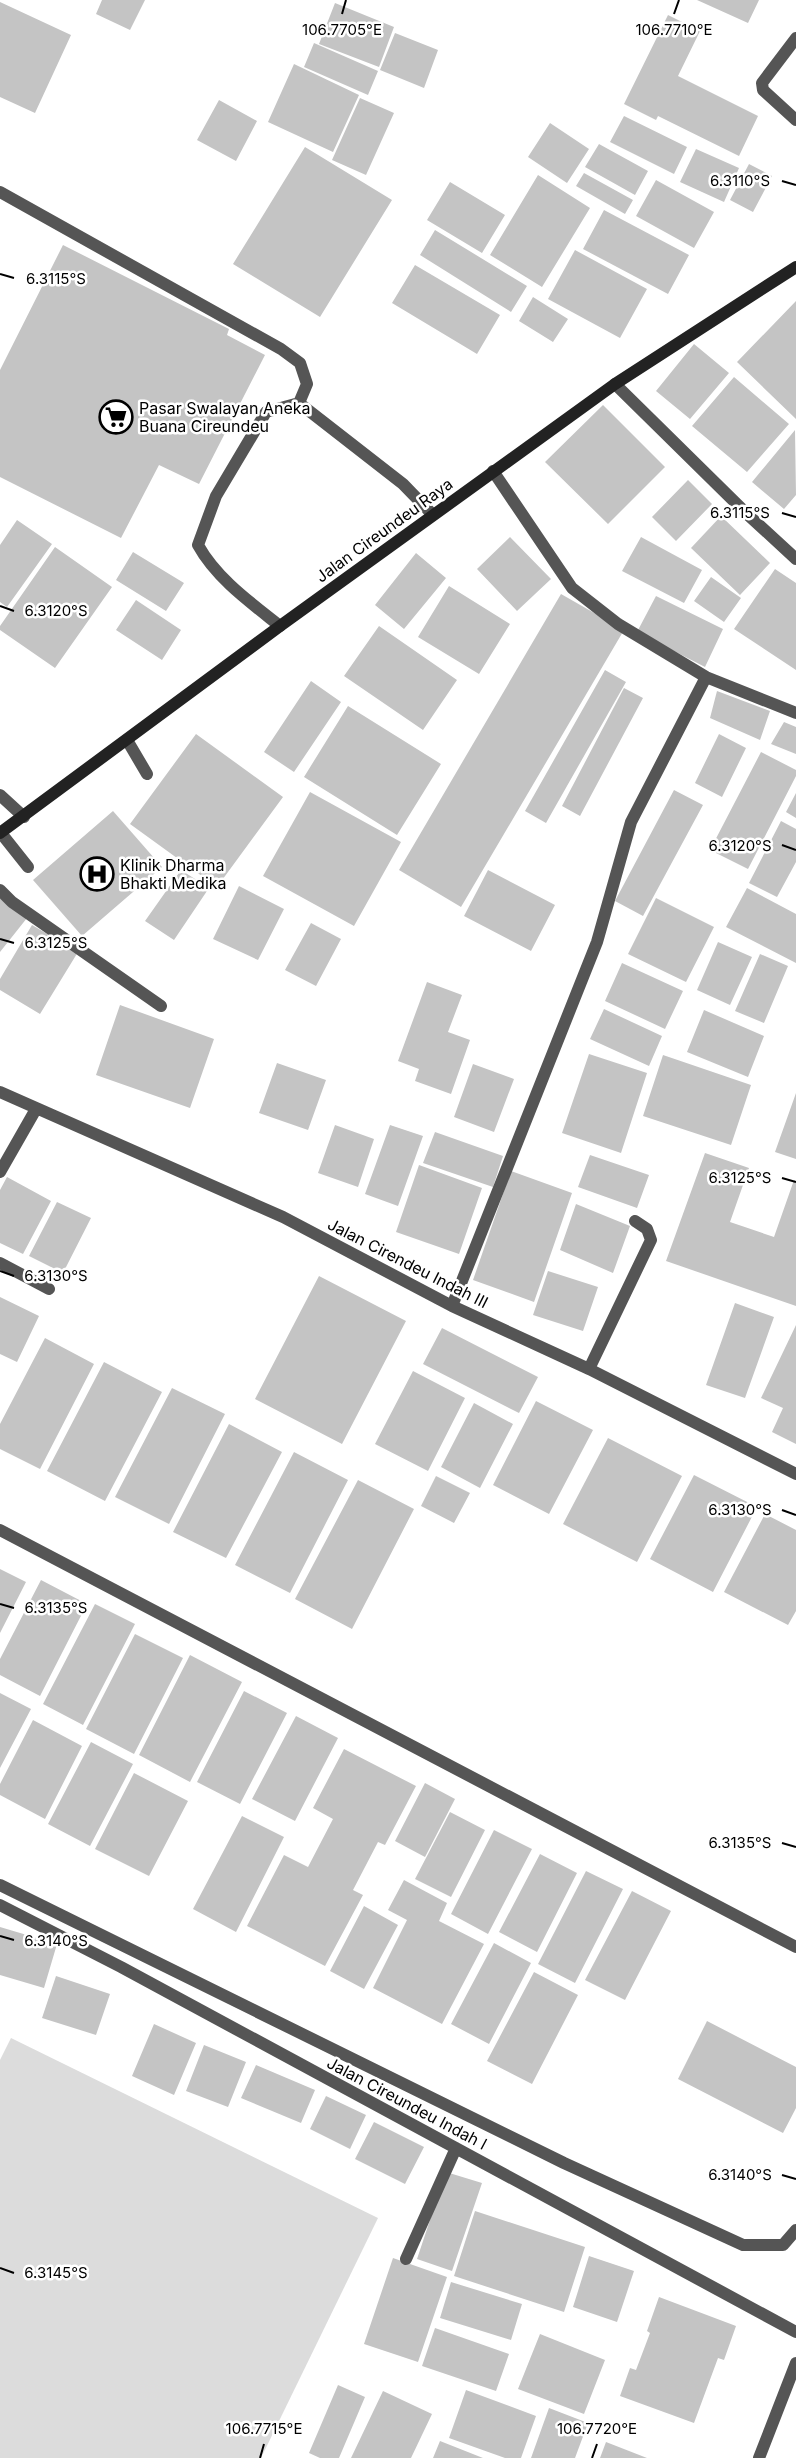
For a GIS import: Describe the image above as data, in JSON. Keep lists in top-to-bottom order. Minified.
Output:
{"streets":{"main road":["Jalan Cireundeu Raya"],"street":["Jalan Cirendeu Indah III","Jalan Cireundeu Indah I"]},"places":{"supermarket":["Pasar Swalayan Aneka Buana Cireundeu"],"hospital":["Klinik Dharma Bhakti Medika"]},"coordinates":["106.7705°E","106.7710°E","6.3110°S","6.3115°S","6.3120°S","6.3125°S","6.3130°S","6.3135°S","6.3140°S","6.3145°S","106.7715°E","106.7720°E"]}
